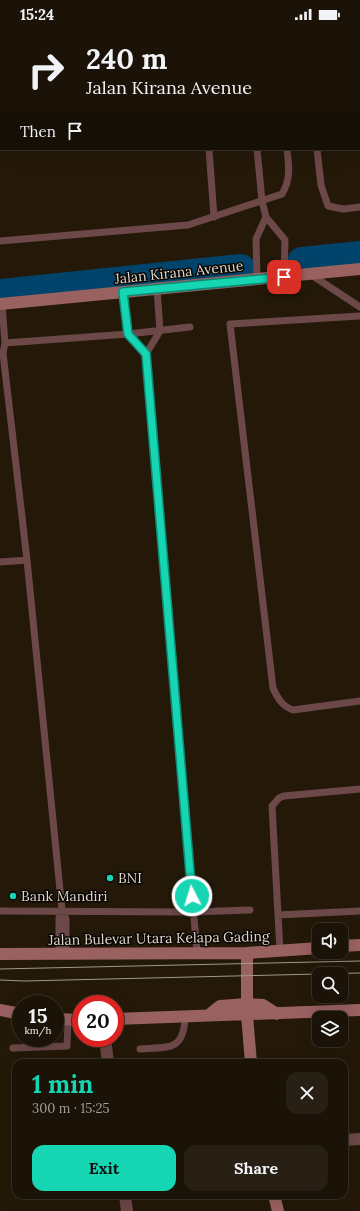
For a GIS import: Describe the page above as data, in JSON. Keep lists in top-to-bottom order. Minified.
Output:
{"streets":{"main road":["Jalan Kirana Avenue","Jalan Bulevar Utara Kelapa Gading"]},"places":["BNI","Bank Mandiri"],"page":{"status":"15:24","turn":["240 m","Jalan Kirana Avenue"],"then":"Then","speed":"15 km/h","limit":"20","heading":["1 min","300 m · 15:25"],"buttons":["Exit","Share"]}}
